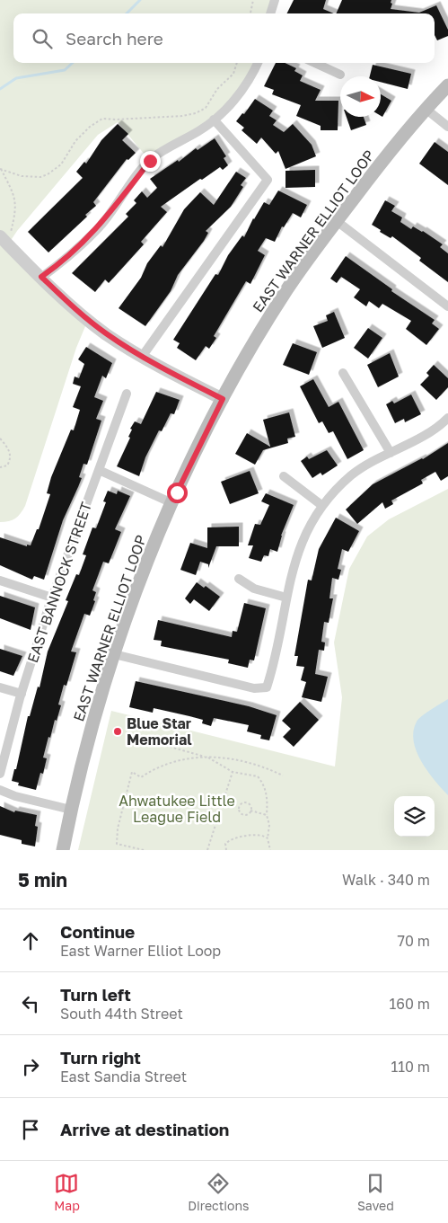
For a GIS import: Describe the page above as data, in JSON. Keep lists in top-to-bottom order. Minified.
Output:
{"streets":{"main road":["EAST WARNER ELLIOT LOOP"],"street":["EAST BANNOCK STREET"]},"parks":["Ahwatukee Little League Field"],"places":["Blue Star Memorial"],"north":"right","page":{"search":"Search here","heading":["5 min","Walk · 340 m"],"list":[["Continue","East Warner Elliot Loop","70 m"],["Turn left","South 44th Street","160 m"],["Turn right","East Sandia Street","110 m"],"Arrive at destination"],"nav":["Map","Directions","Saved"]}}
